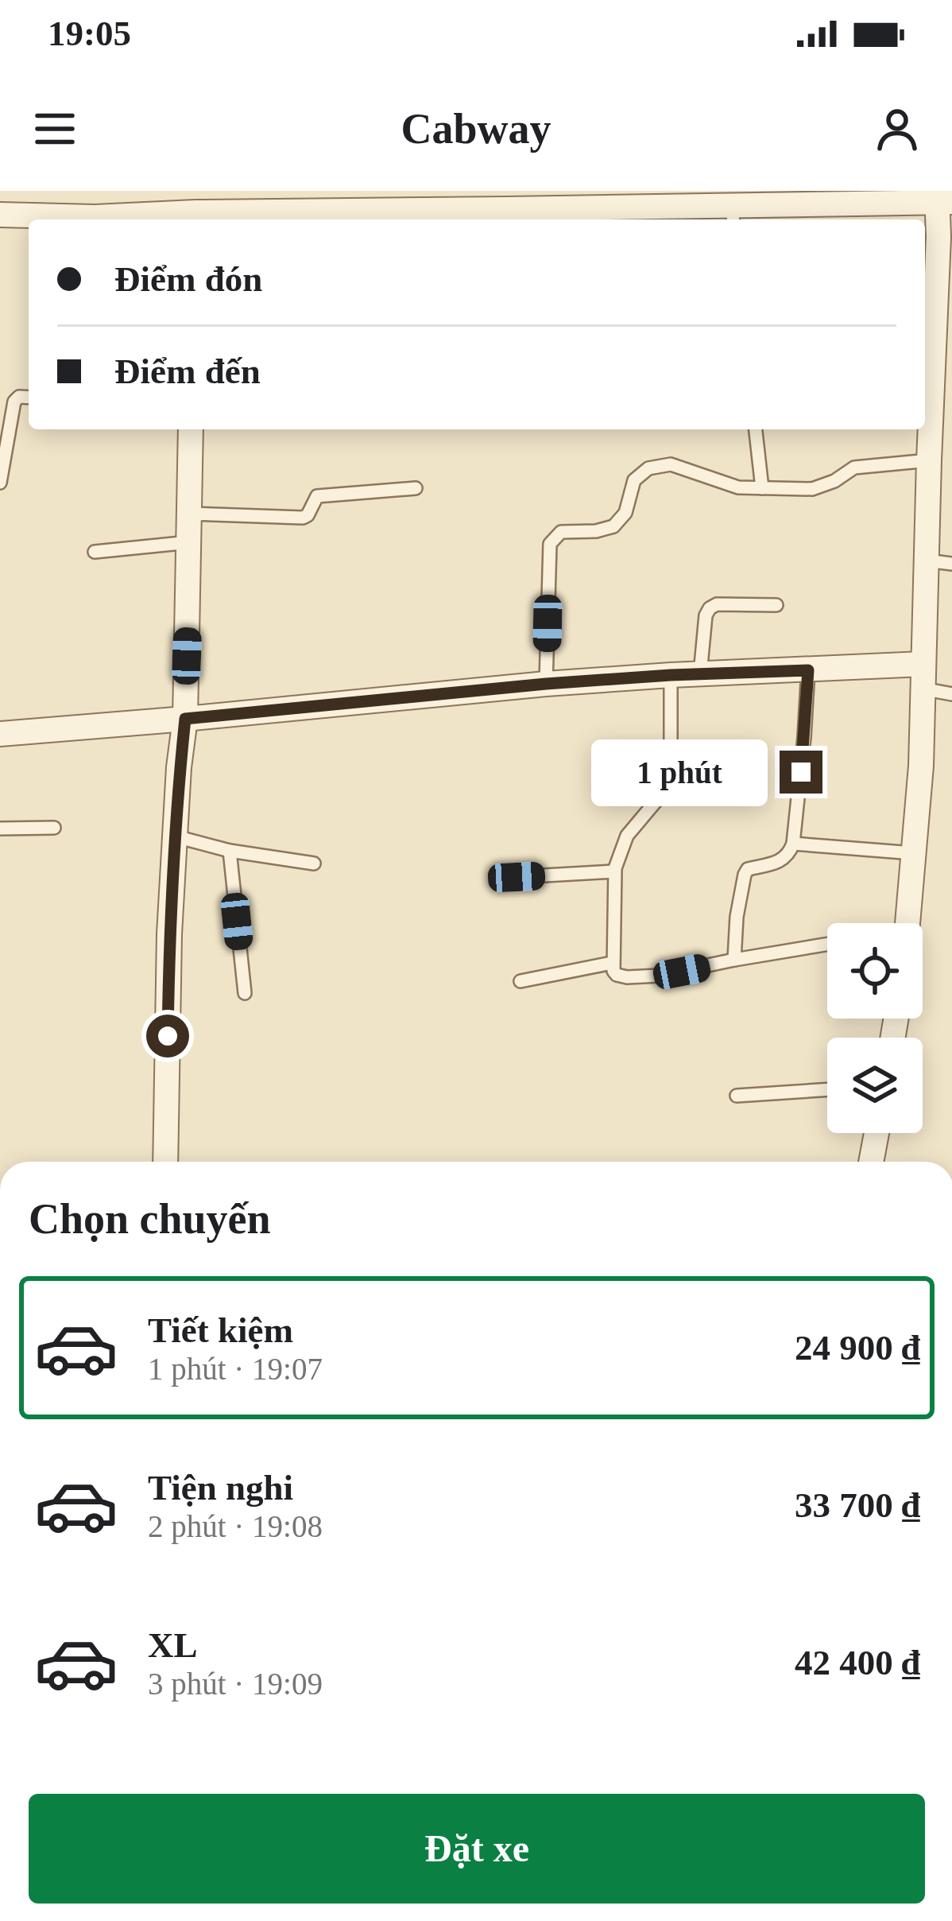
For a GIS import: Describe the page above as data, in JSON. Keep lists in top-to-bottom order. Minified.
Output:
{"page":{"status":"19:05","header":"Cabway","banner":["Điểm đón","Điểm đến"],"bubble":"1 phút","heading":"Chọn chuyến","list":[{"name":"Tiết kiệm","note":"1 phút · 19:07","value":"24 900 ₫"},{"name":"Tiện nghi","note":"2 phút · 19:08","value":"33 700 ₫"},{"name":"XL","note":"3 phút · 19:09","value":"42 400 ₫"}],"buttons":"Đặt xe"}}
